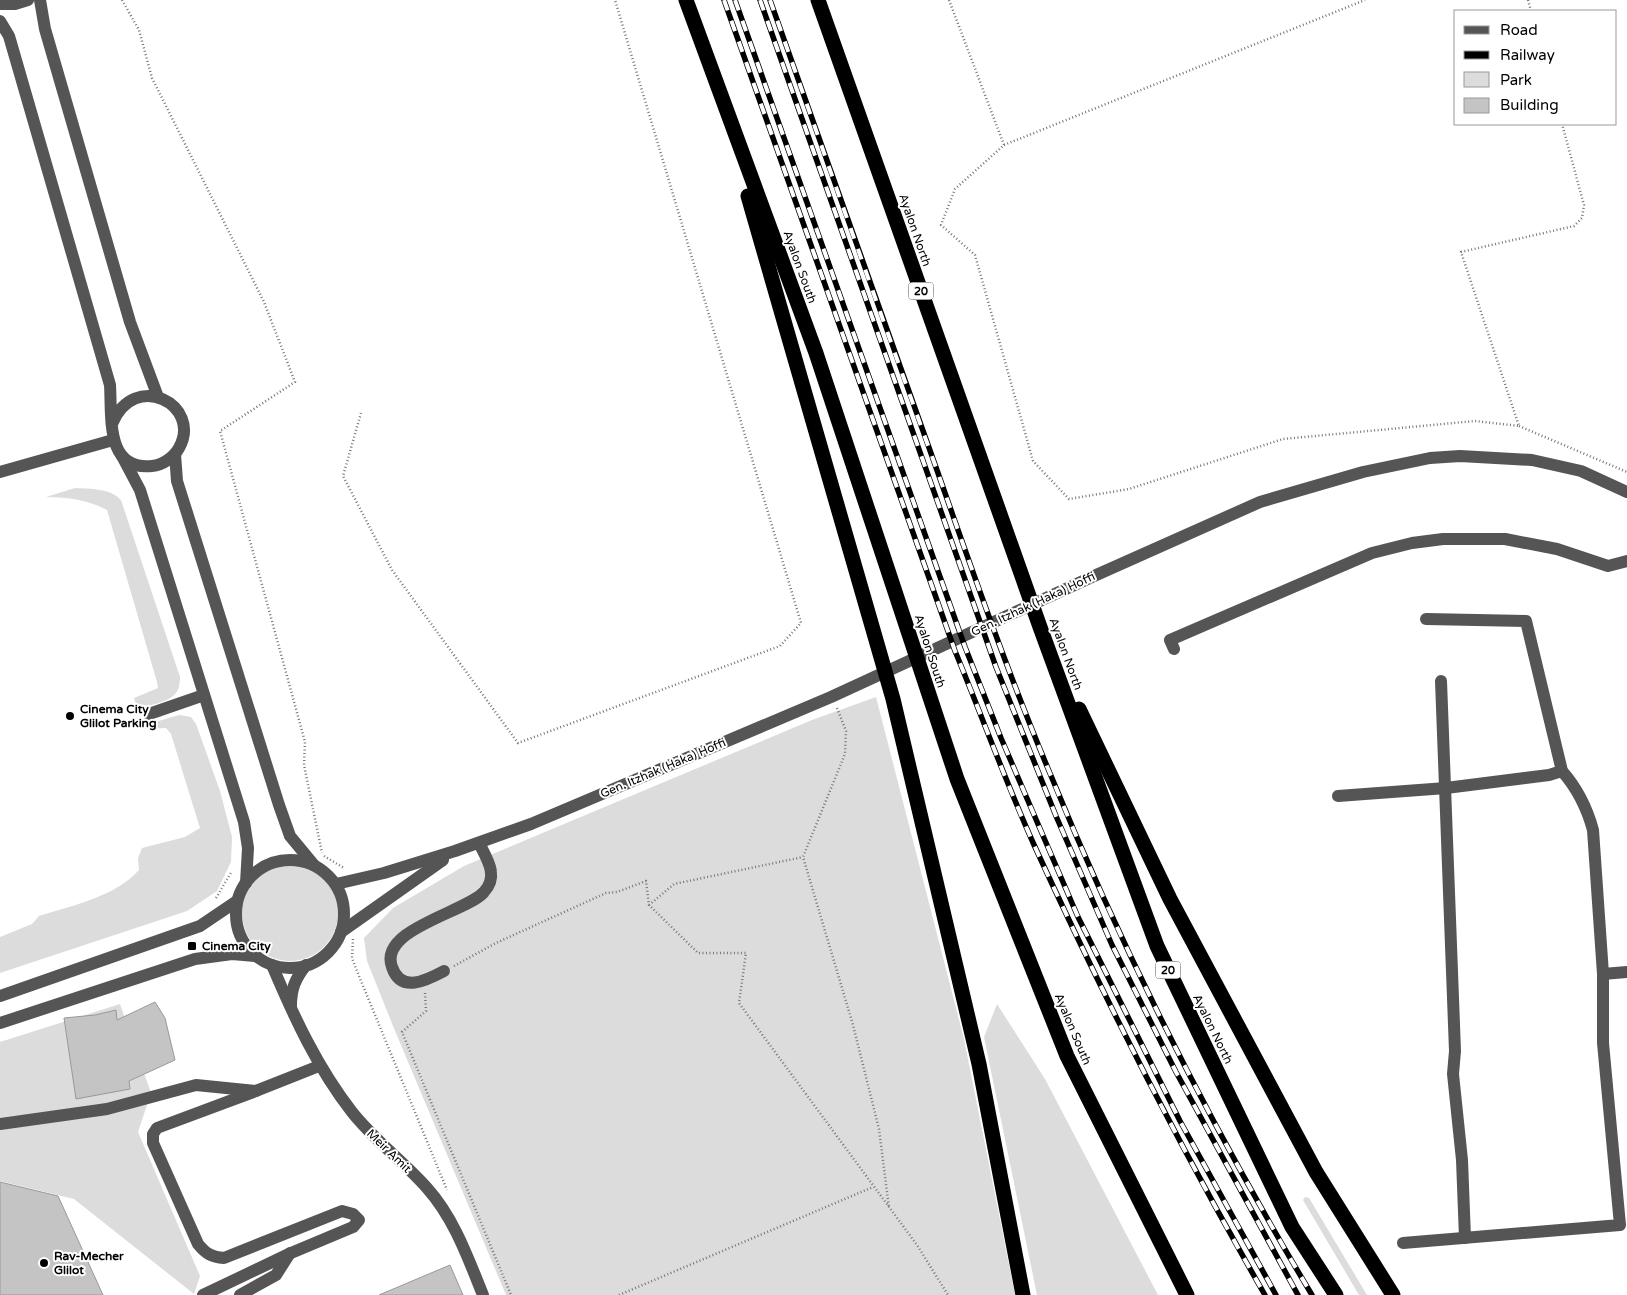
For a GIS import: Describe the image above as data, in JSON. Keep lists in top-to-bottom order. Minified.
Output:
{"streets":{"highway":["Ayalon North","Ayalon South","20"],"street":["Gen. Itzhak (Haka) Hoffi","Meir Amit"]},"crossings":[["Gen. Itzhak (Haka) Hoffi","Meir Amit"]],"places":{"other":["Cinema City Glilot Parking","Rav-Mecher Glilot"],"transit":["Cinema City"]},"legend":["Road","Railway","Park","Building"]}
